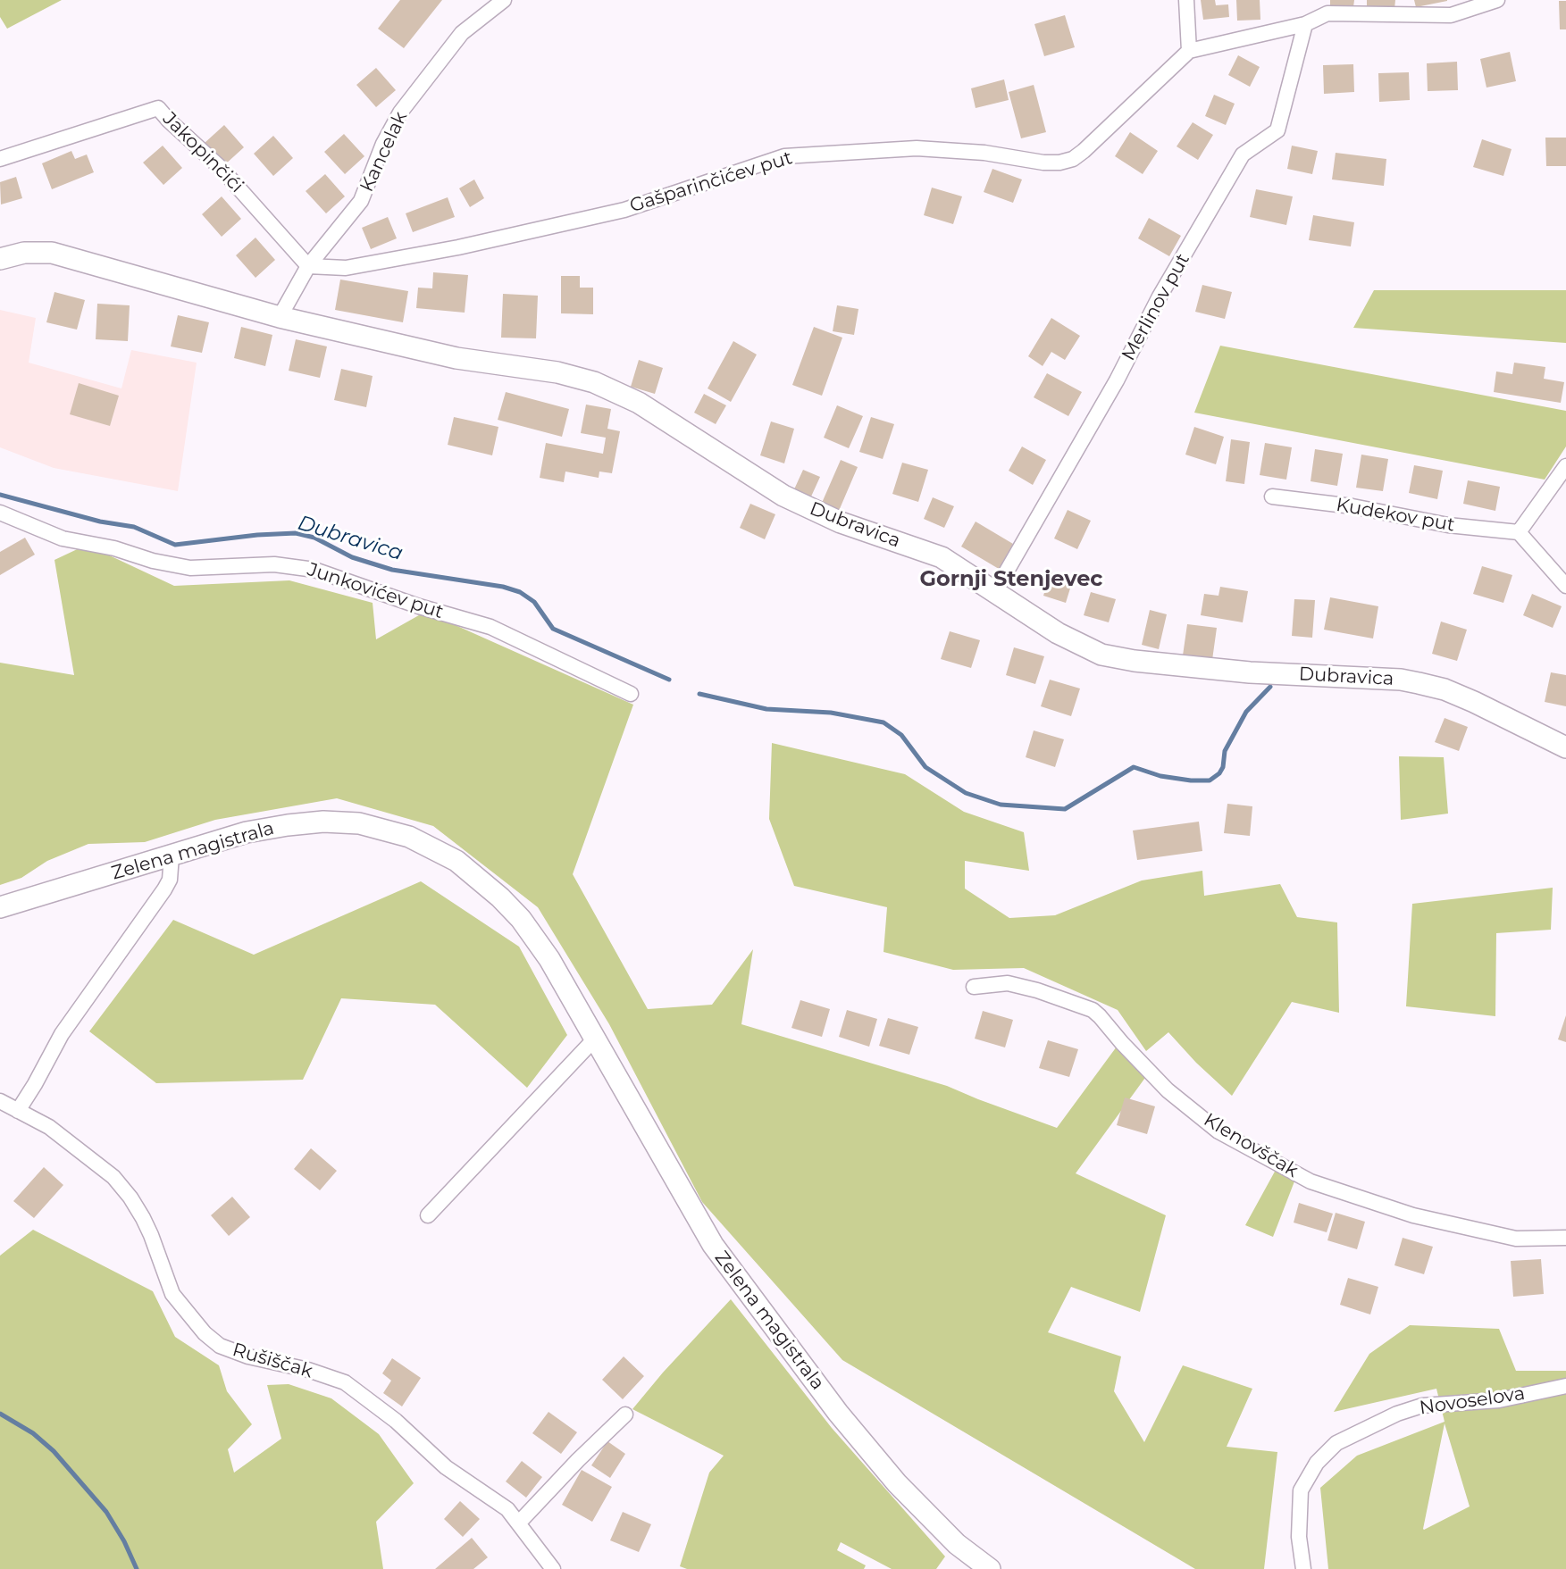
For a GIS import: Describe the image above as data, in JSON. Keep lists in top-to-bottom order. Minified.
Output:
{"streets":{"street":["Kancelak","Jakopinčići","Gašparinčićev put","Merlinov put","Kudekov put","Dubravica","Junkovićev put","Zelena magistrala","Klenovščak","Rušiščak","Novoselova"]},"crossings":[["Kancelak","Jakopinčići"],["Kancelak","Gašparinčićev put"],["Kancelak","Dubravica"],["Jakopinčići","Gašparinčićev put"],["Merlinov put","Dubravica"]],"districts":["Gornji Stenjevec"],"water":["Dubravica"]}
